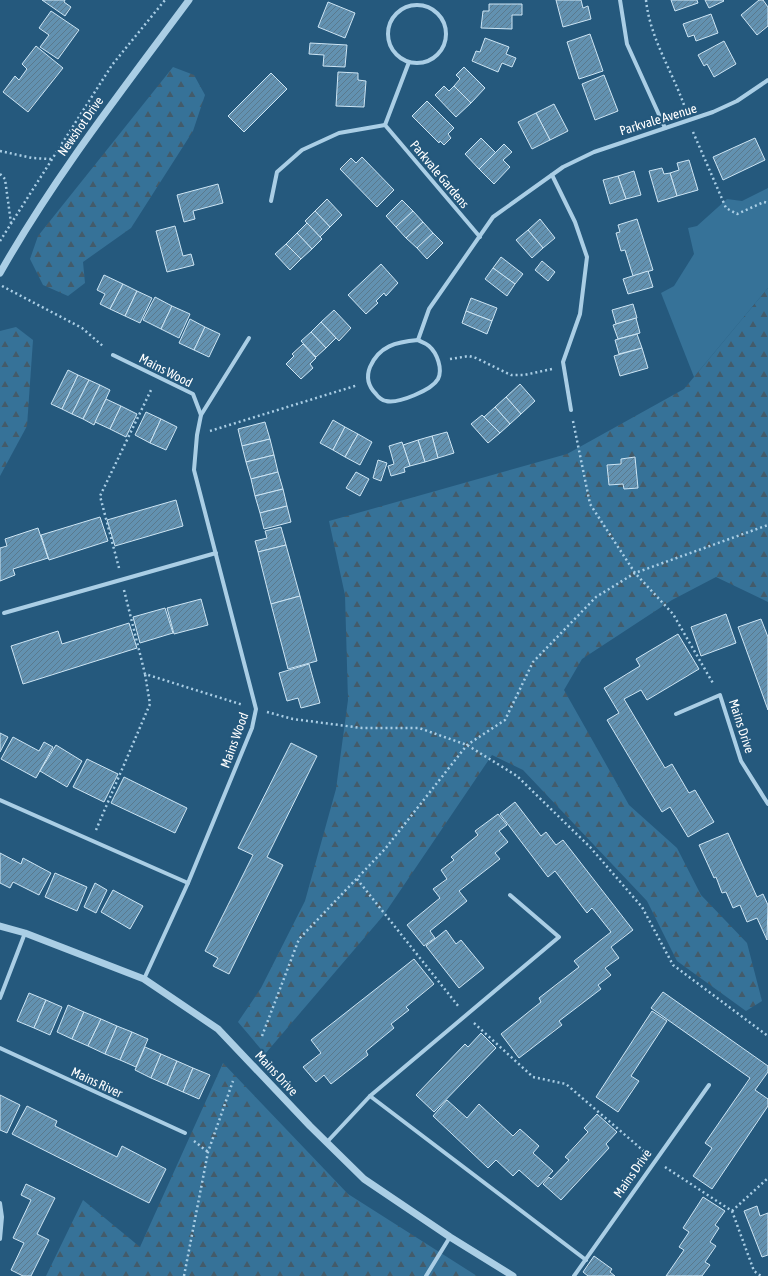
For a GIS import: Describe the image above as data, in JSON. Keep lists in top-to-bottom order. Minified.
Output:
{"streets":{"street":["Parkvale Avenue","Newshot Drive","Parkvale Gardens","Mains Wood","Mains Drive","Mains River"]},"crossings":[["Parkvale Avenue","Parkvale Gardens"],["Mains Wood","Mains Drive"]]}
